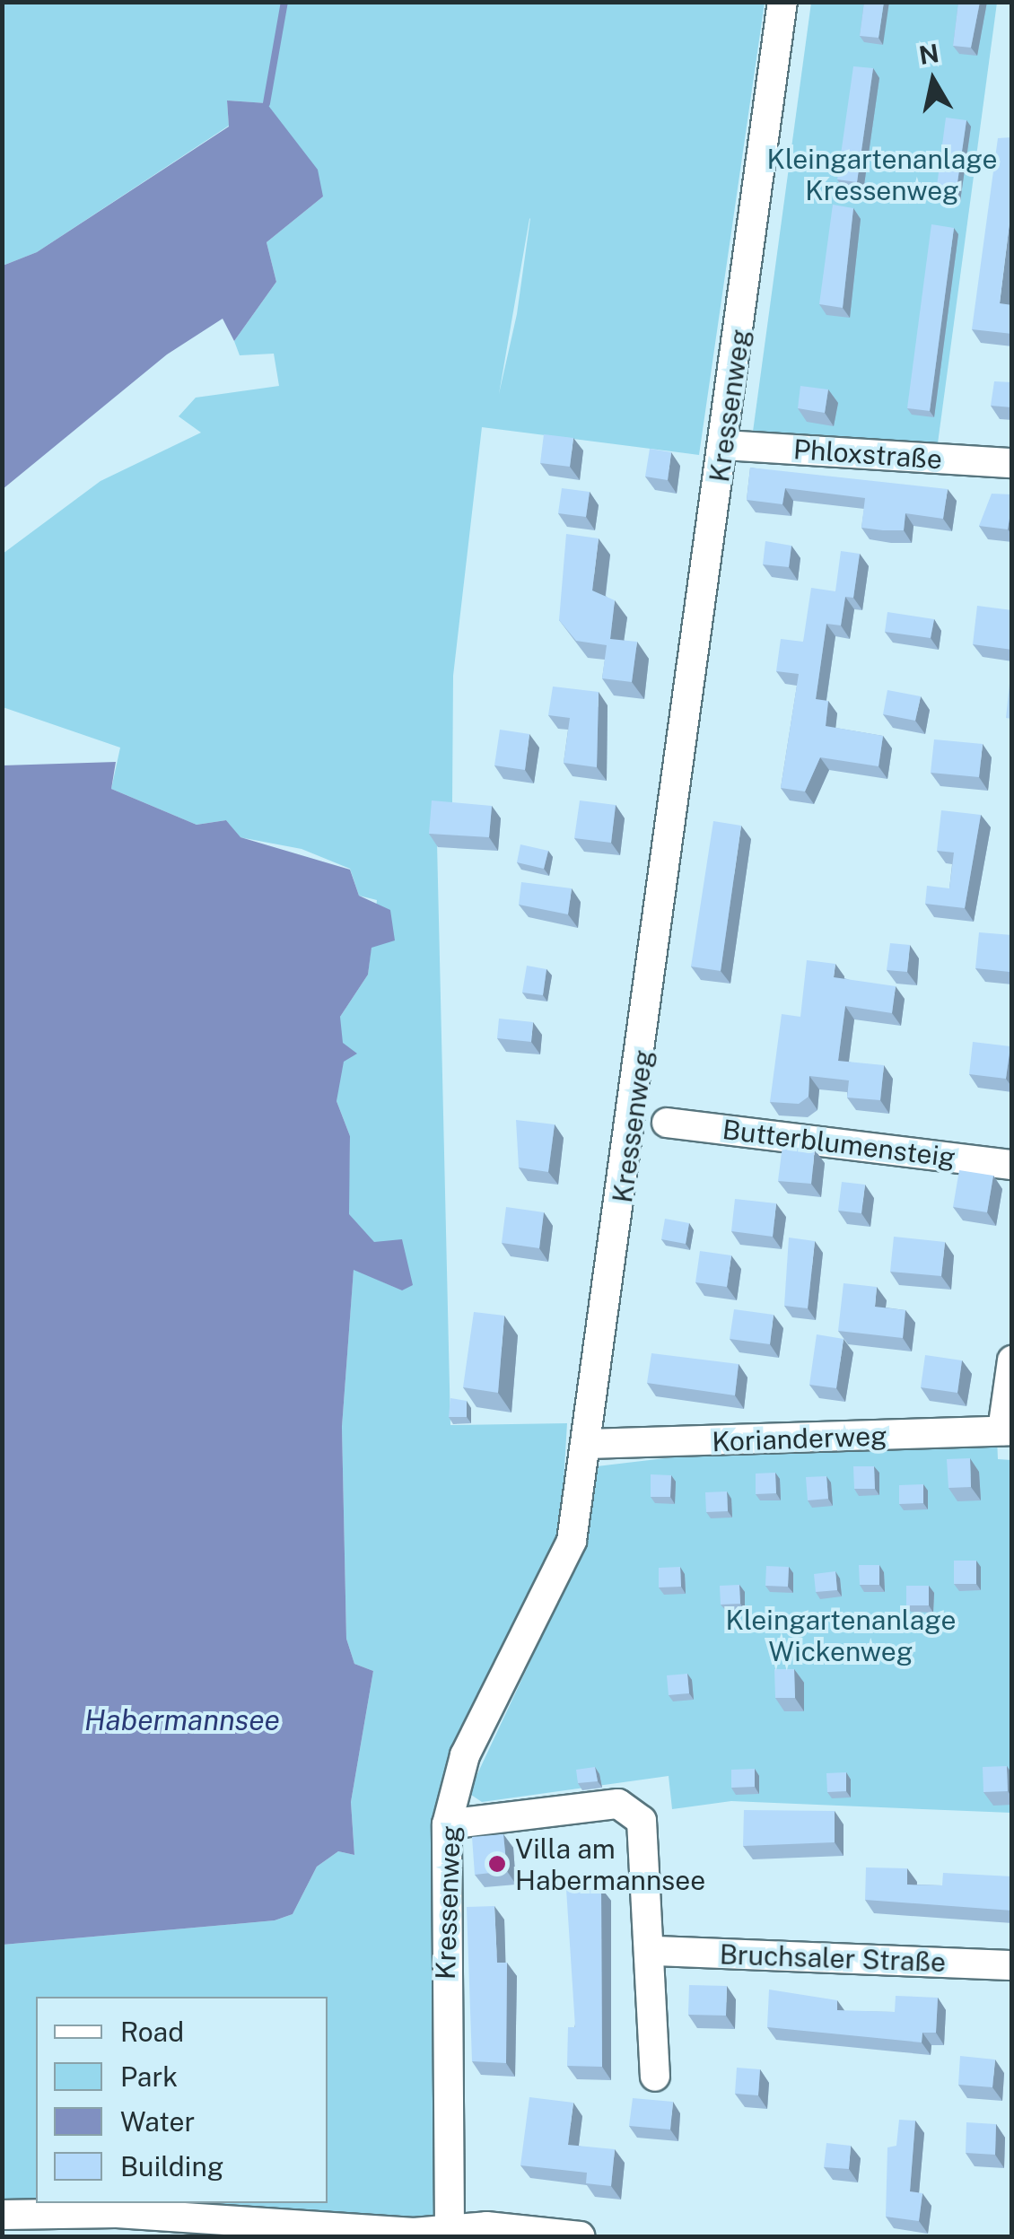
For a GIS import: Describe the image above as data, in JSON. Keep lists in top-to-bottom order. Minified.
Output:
{"streets":{"street":["Kressenweg","Phloxstraße","Butterblumensteig","Korianderweg","Bruchsaler Straße"]},"crossings":[["Kressenweg","Phloxstraße"],["Kressenweg","Korianderweg"]],"water":["Habermannsee"],"parks":["Kleingartenanlage Kressenweg","Kleingartenanlage Wickenweg"],"places":["Villa am Habermannsee"],"legend":["Road","Park","Water","Building"],"north":"top"}
